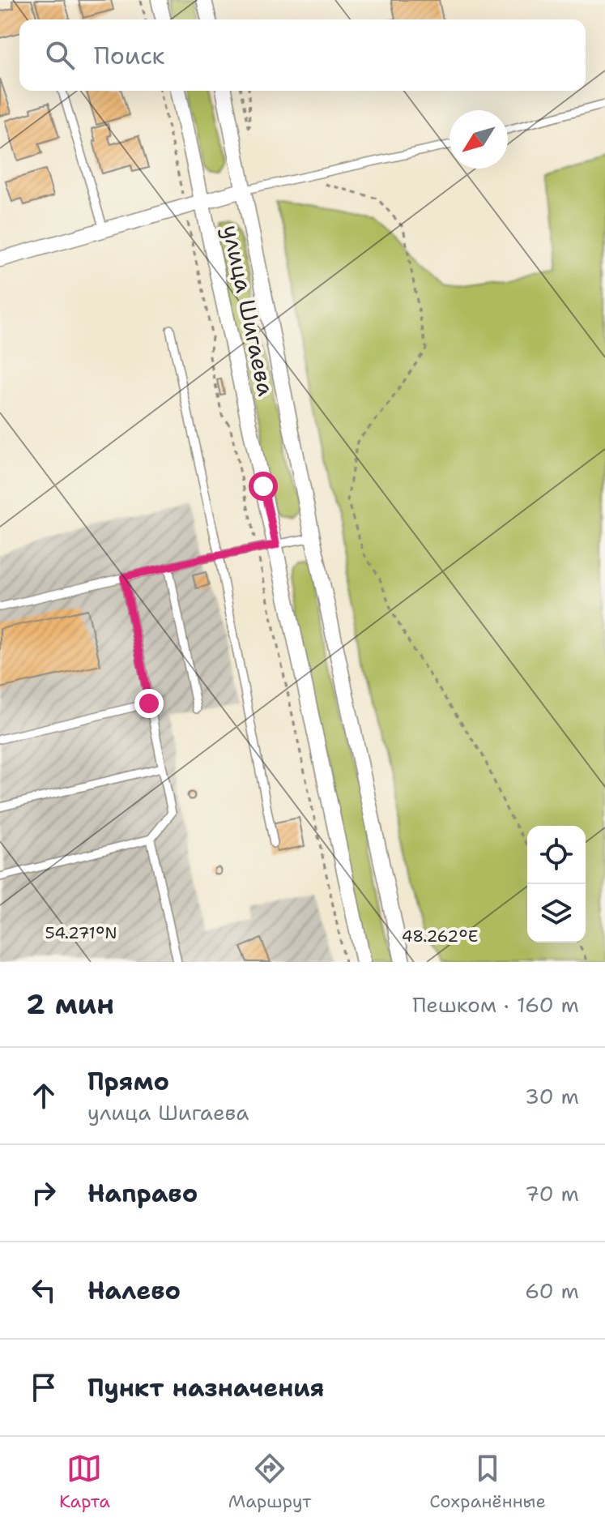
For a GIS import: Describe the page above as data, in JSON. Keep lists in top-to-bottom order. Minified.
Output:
{"streets":{"street":["улица Шигаева"]},"north":"bottom left","page":{"search":"Поиск","heading":["2 мин","Пешком · 160 m"],"list":[["Прямо","улица Шигаева","30 m"],["Направо","70 m"],["Налево","60 m"],"Пункт назначения"],"nav":["Карта","Маршрут","Сохранённые"]},"coordinates":["54.271°N","48.262°E"]}
